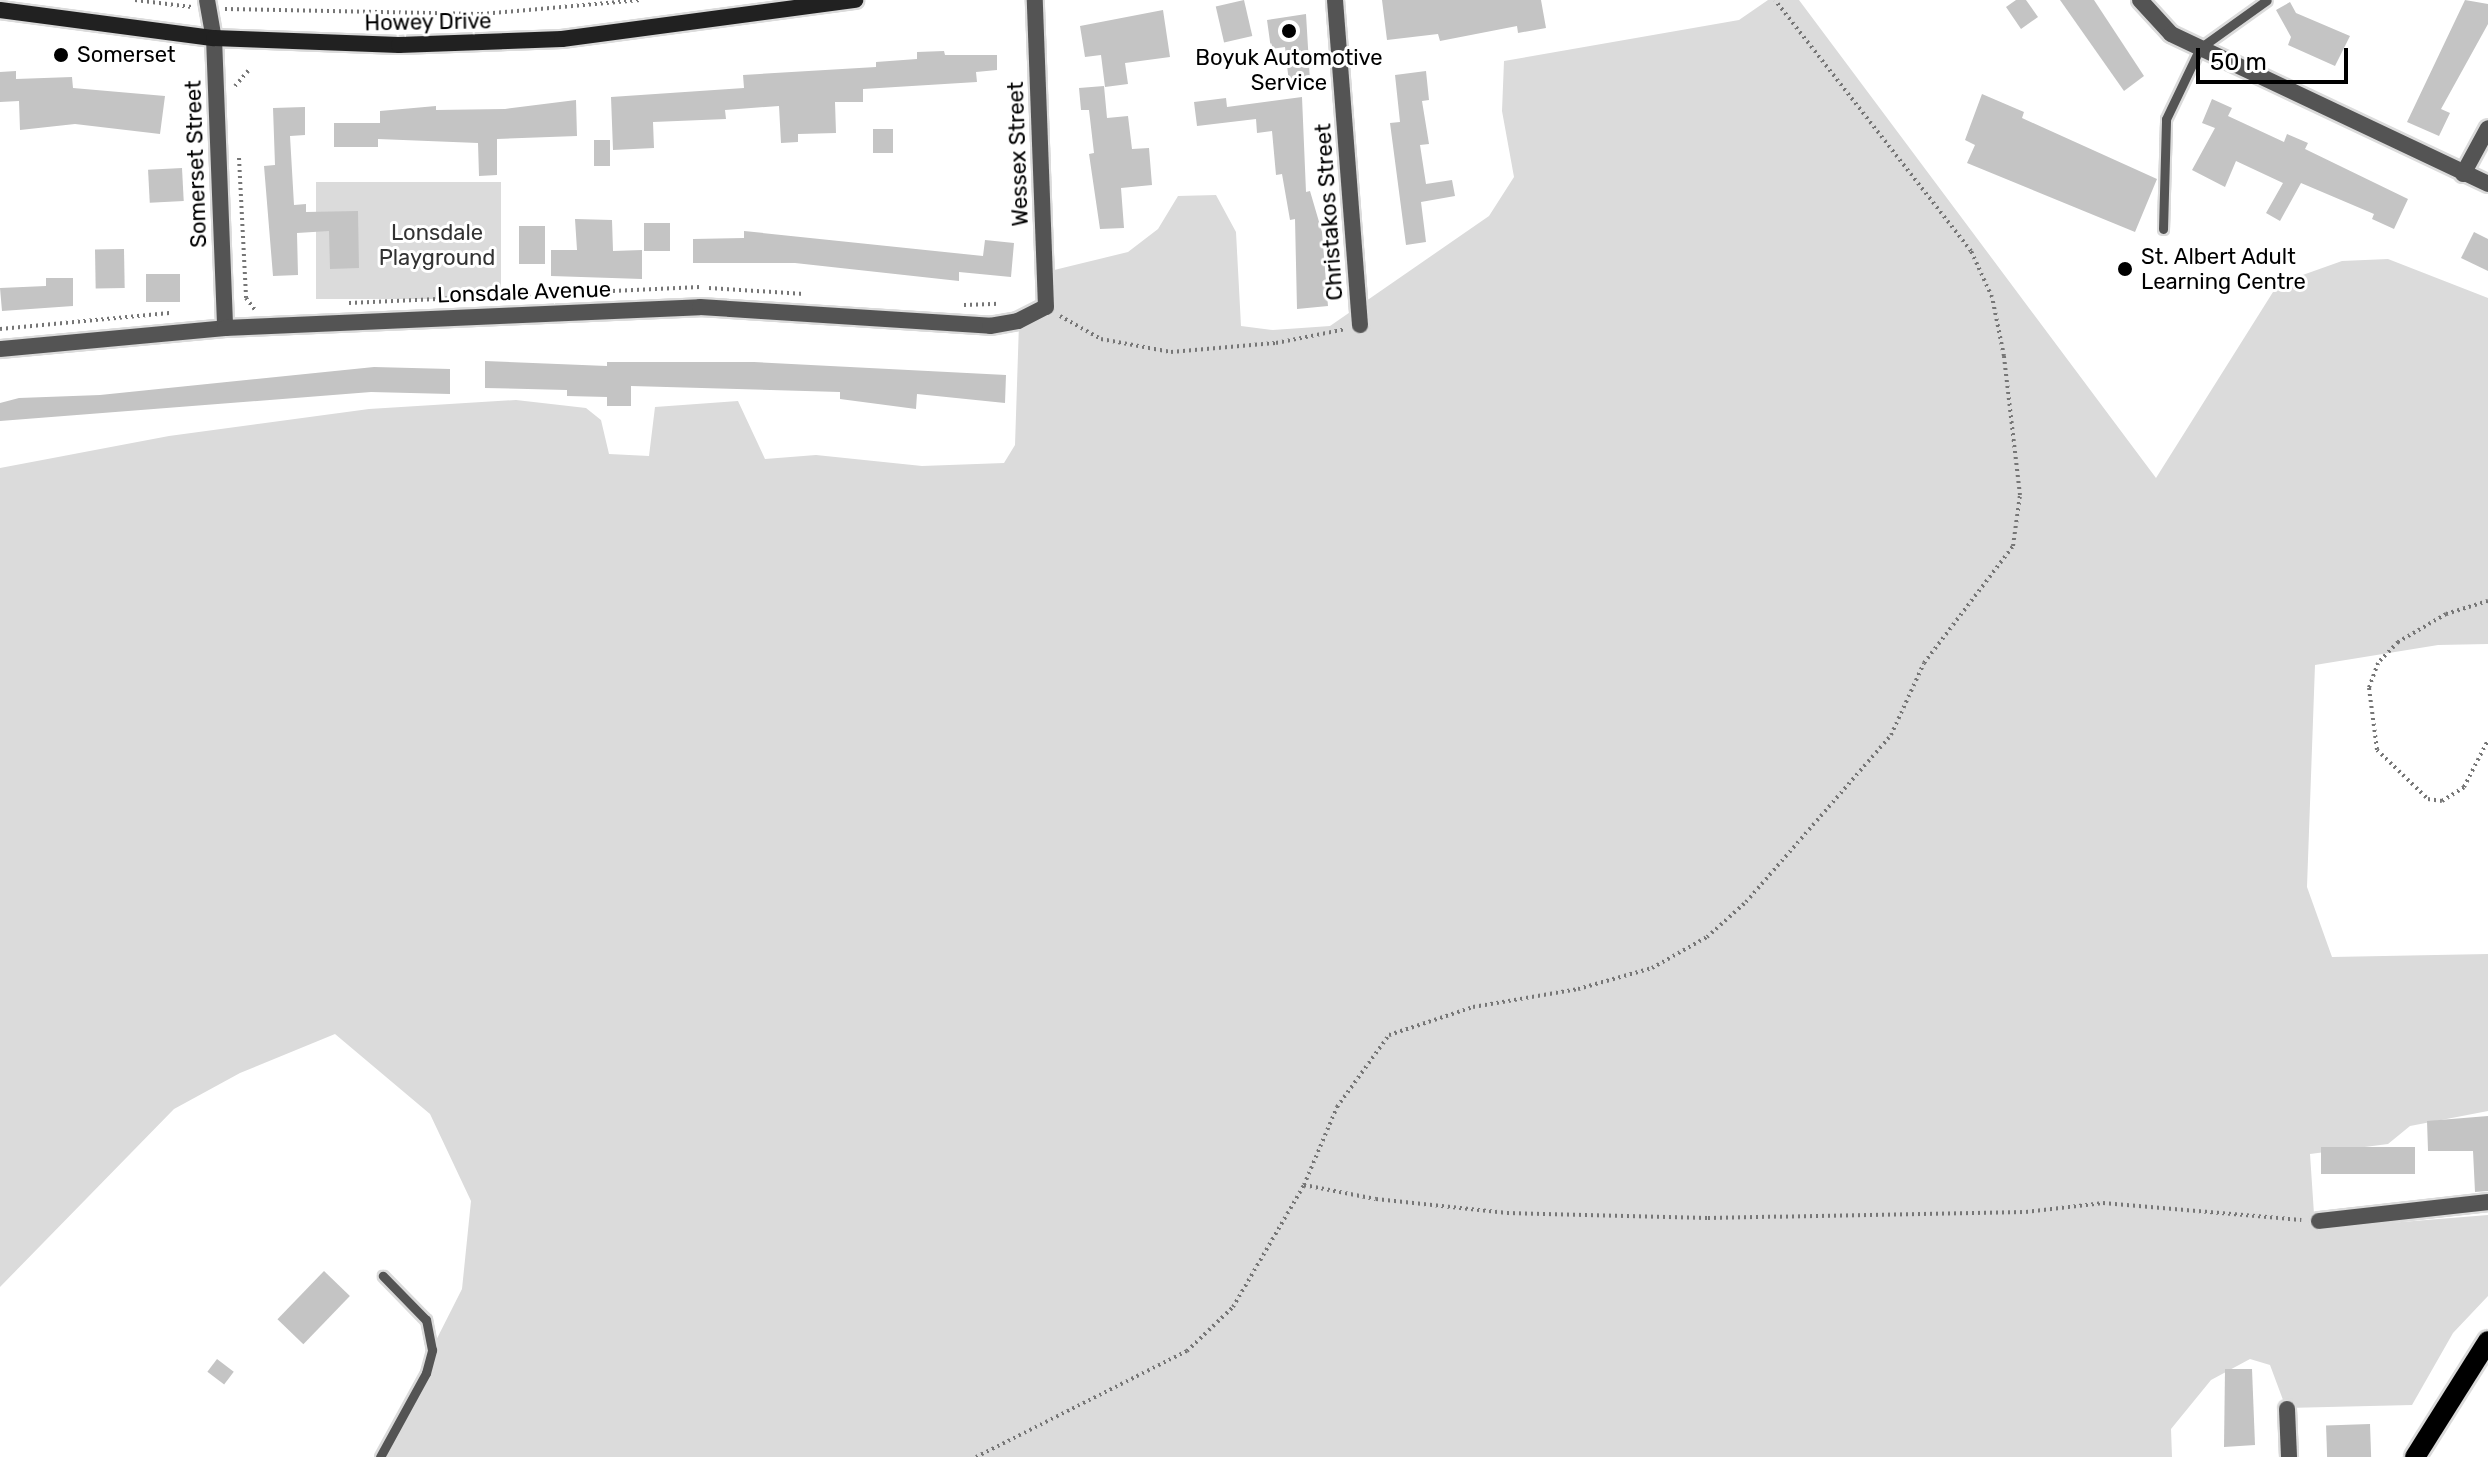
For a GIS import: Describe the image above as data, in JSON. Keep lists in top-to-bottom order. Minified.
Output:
{"streets":{"main road":["Howey Drive"],"street":["Wessex Street","Somerset Street","Christakos Street","Lonsdale Avenue"]},"crossings":[["Howey Drive","Somerset Street"],["Wessex Street","Lonsdale Avenue"],["Somerset Street","Lonsdale Avenue"]],"parks":["Lonsdale Playground"],"places":["Boyuk Automotive Service","Somerset","St. Albert Adult Learning Centre"],"scale_bar":"50 m"}
